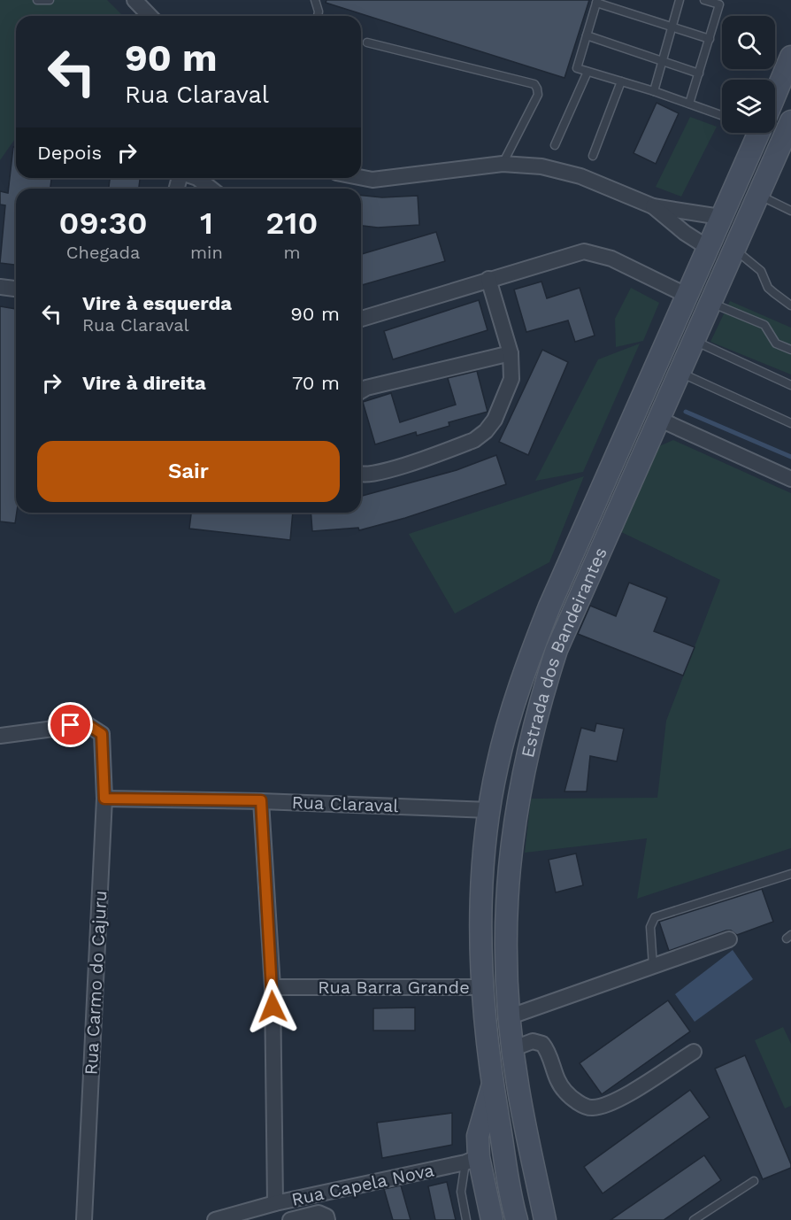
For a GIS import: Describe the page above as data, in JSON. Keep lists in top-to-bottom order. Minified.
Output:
{"streets":{"main road":["Estrada dos Bandeirantes"],"street":["Rua Claraval","Rua Carmo do Cajuru","Rua Barra Grande","Rua Capela Nova"]},"crossings":[["Estrada dos Bandeirantes","Rua Claraval"],["Estrada dos Bandeirantes","Rua Barra Grande"],["Rua Claraval","Rua Carmo do Cajuru"]],"page":{"turn":["90 m","Rua Claraval"],"then":"Depois","eta":["09:30","Chegada","1","min","210","m"],"list":[{"name":"Vire à esquerda","note":"Rua Claraval","value":"90 m"},{"name":"Vire à direita","value":"70 m"}],"buttons":"Sair"}}
